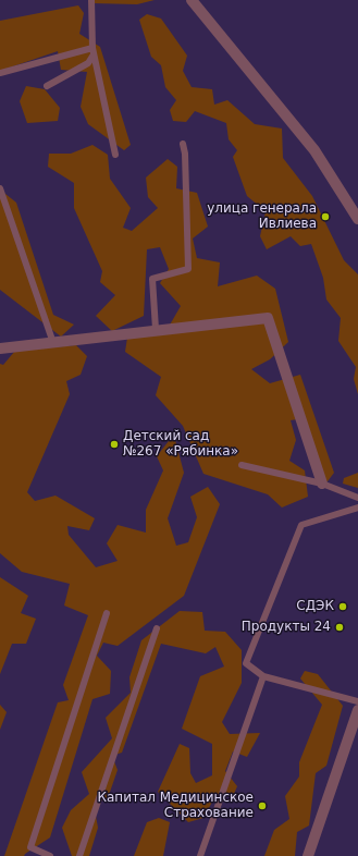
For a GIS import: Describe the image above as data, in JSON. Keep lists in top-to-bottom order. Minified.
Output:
{"places":["улица генерала Ивлиева","Детский сад №267 «Рябинка»","СДЭК","Продукты 24","Капитал Медицинское Страхование"]}
